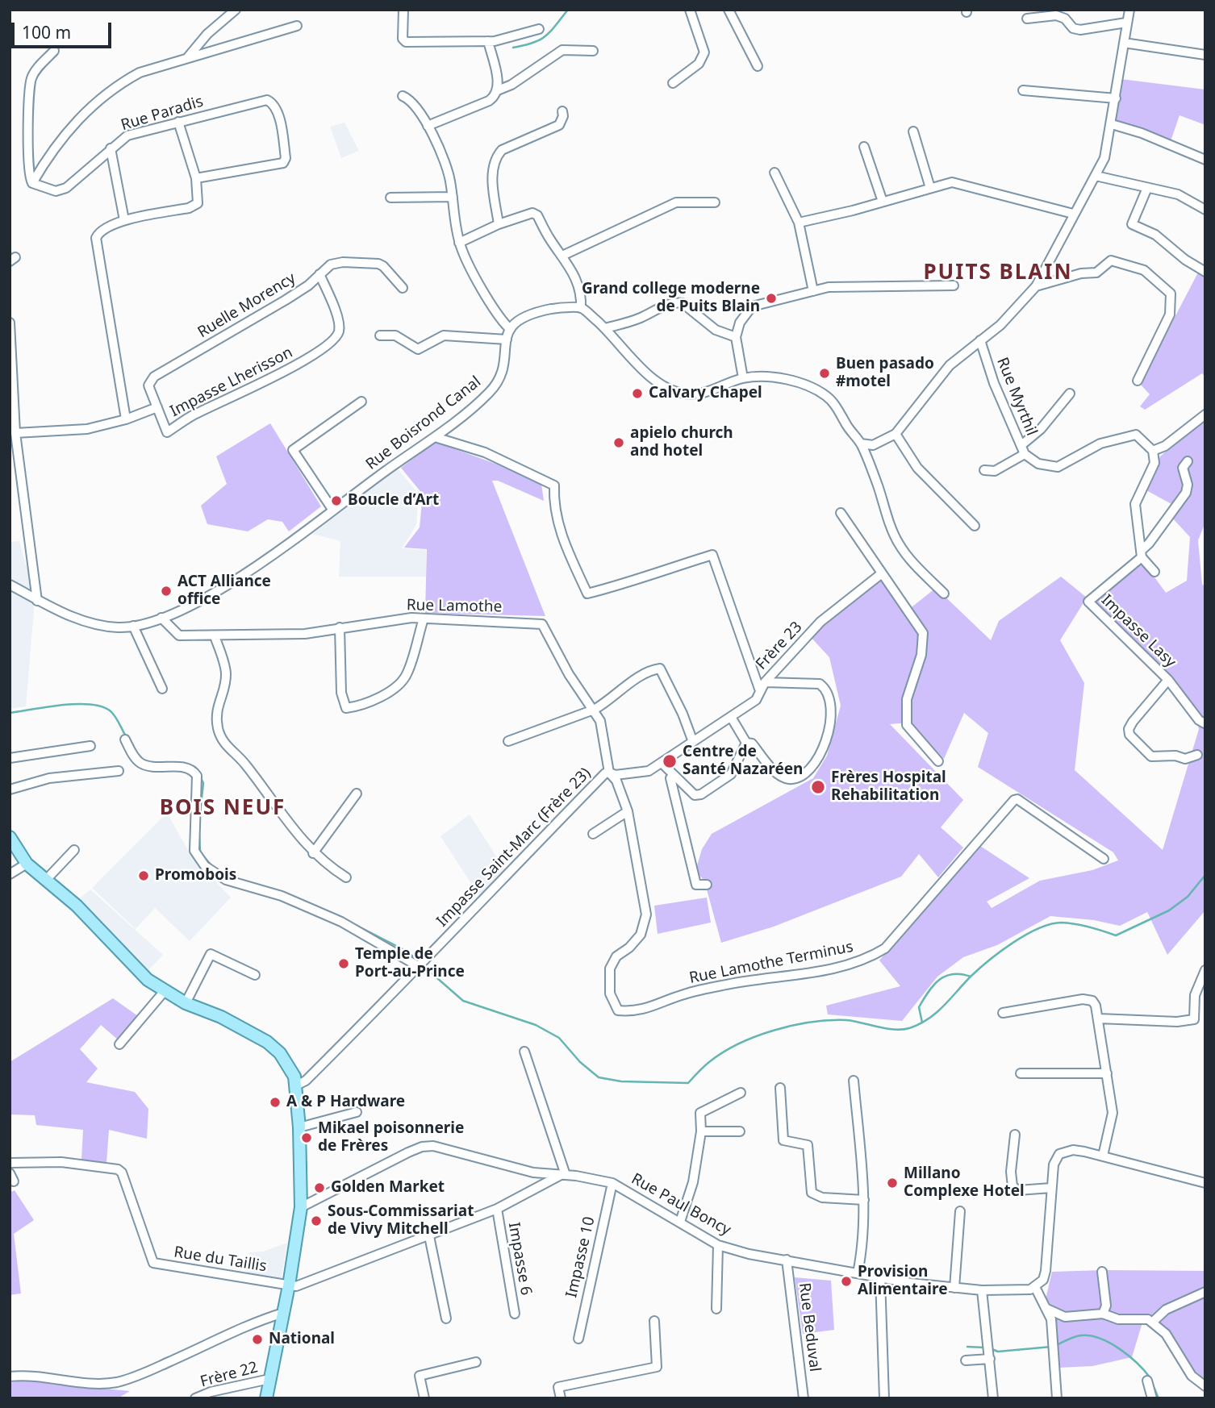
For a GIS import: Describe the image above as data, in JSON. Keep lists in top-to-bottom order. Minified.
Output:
{"streets":{"street":["Rue Paradis","Ruelle Morency","Impasse Lherisson","Rue Myrthil","Rue Boisrond Canal","Rue Lamothe","Impasse Lasy","Frère 23","Impasse Saint-Marc (Frère 23)","Rue Lamothe Terminus","Rue Paul Boncy","Impasse 10","Impasse 6","Rue du Taillis","Rue Beduval","Frère 22"]},"crossings":[["Ruelle Morency","Impasse Lherisson"],["Rue Boisrond Canal","Rue Lamothe"],["Rue Lamothe","Frère 23"],["Rue Lamothe","Impasse Saint-Marc (Frère 23)"],["Rue Lamothe","Rue Lamothe Terminus"],["Frère 23","Impasse Saint-Marc (Frère 23)"],["Frère 23","Rue Lamothe Terminus"],["Impasse Saint-Marc (Frère 23)","Rue Lamothe Terminus"],["Rue Paul Boncy","Impasse 10"],["Rue Paul Boncy","Rue Beduval"]],"districts":["PUITS BLAIN","BOIS NEUF"],"places":["Grand college moderne de Puits Blain","Buen pasado #motel","Calvary Chapel","apielo church and hotel","Boucle d’Art","ACT Alliance office","Centre de Santé Nazaréen","Frères Hospital Rehabilitation","Promobois","Temple de Port-au-Prince","A & P Hardware","Mikael poisonnerie de Frères","Millano Complexe Hotel","Golden Market","Sous-Commissariat de Vivy Mitchell","Provision Alimentaire","National"],"scale_bar":"100 m"}
